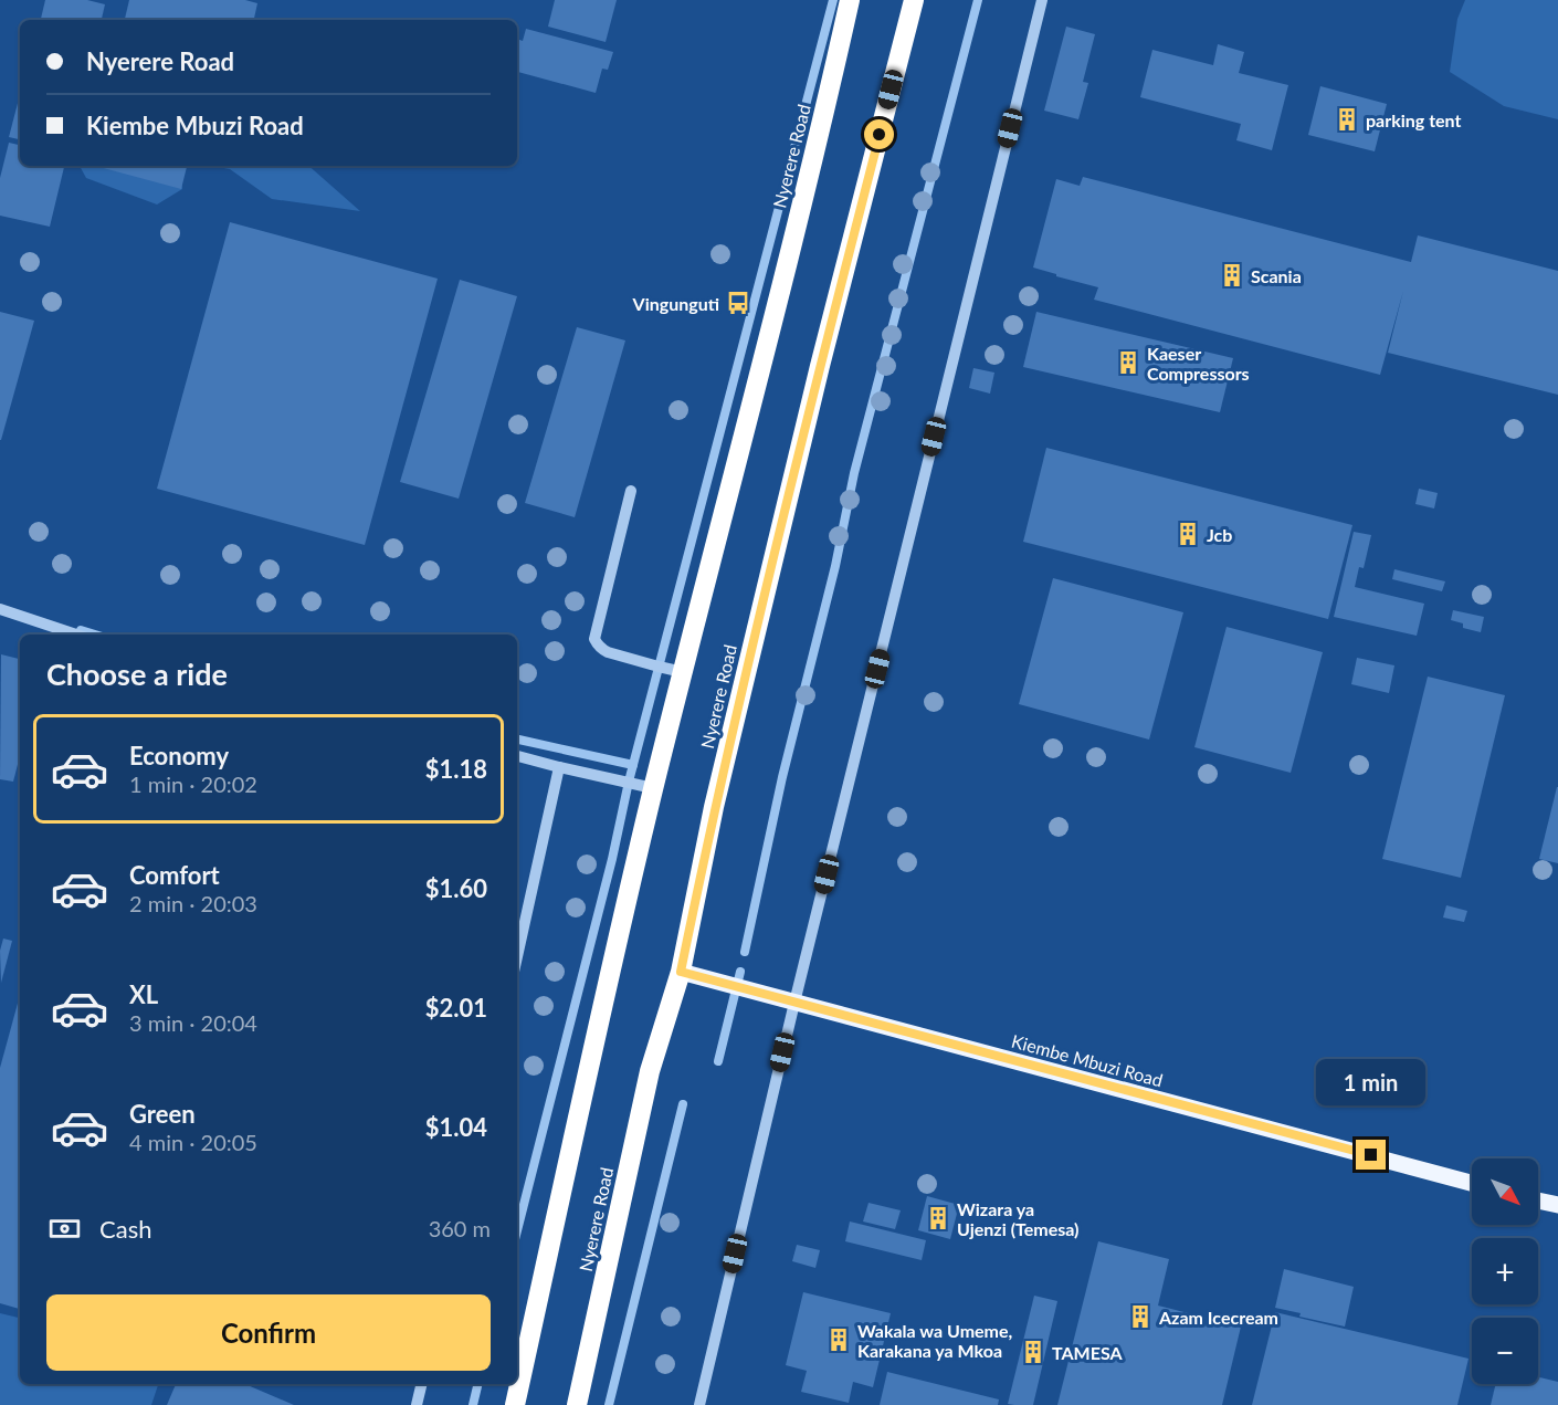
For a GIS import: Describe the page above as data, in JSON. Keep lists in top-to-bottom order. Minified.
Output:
{"streets":{"highway":["Nyerere Road"],"main road":["Kiembe Mbuzi Road"]},"crossings":[["Nyerere Road","Kiembe Mbuzi Road"]],"places":{"building":["parking tent","Scania","Kaeser Compressors","Jcb","Wizara ya Ujenzi (Temesa)","Azam Icecream","Wakala wa Umeme, Karakana ya Mkoa","TAMESA"],"bus stop":["Vingunguti"]},"north":"bottom right","page":{"banner":["Nyerere Road","Kiembe Mbuzi Road"],"heading":"Choose a ride","list":[{"name":"Economy","note":"1 min · 20:02","value":"$1.18"},{"name":"Comfort","note":"2 min · 20:03","value":"$1.60"},{"name":"XL","note":"3 min · 20:04","value":"$2.01"},{"name":"Green","note":"4 min · 20:05","value":"$1.04"}],"bubble":"1 min","map_buttons":["+","−"],"pay":["Cash","360 m"],"buttons":"Confirm"}}
